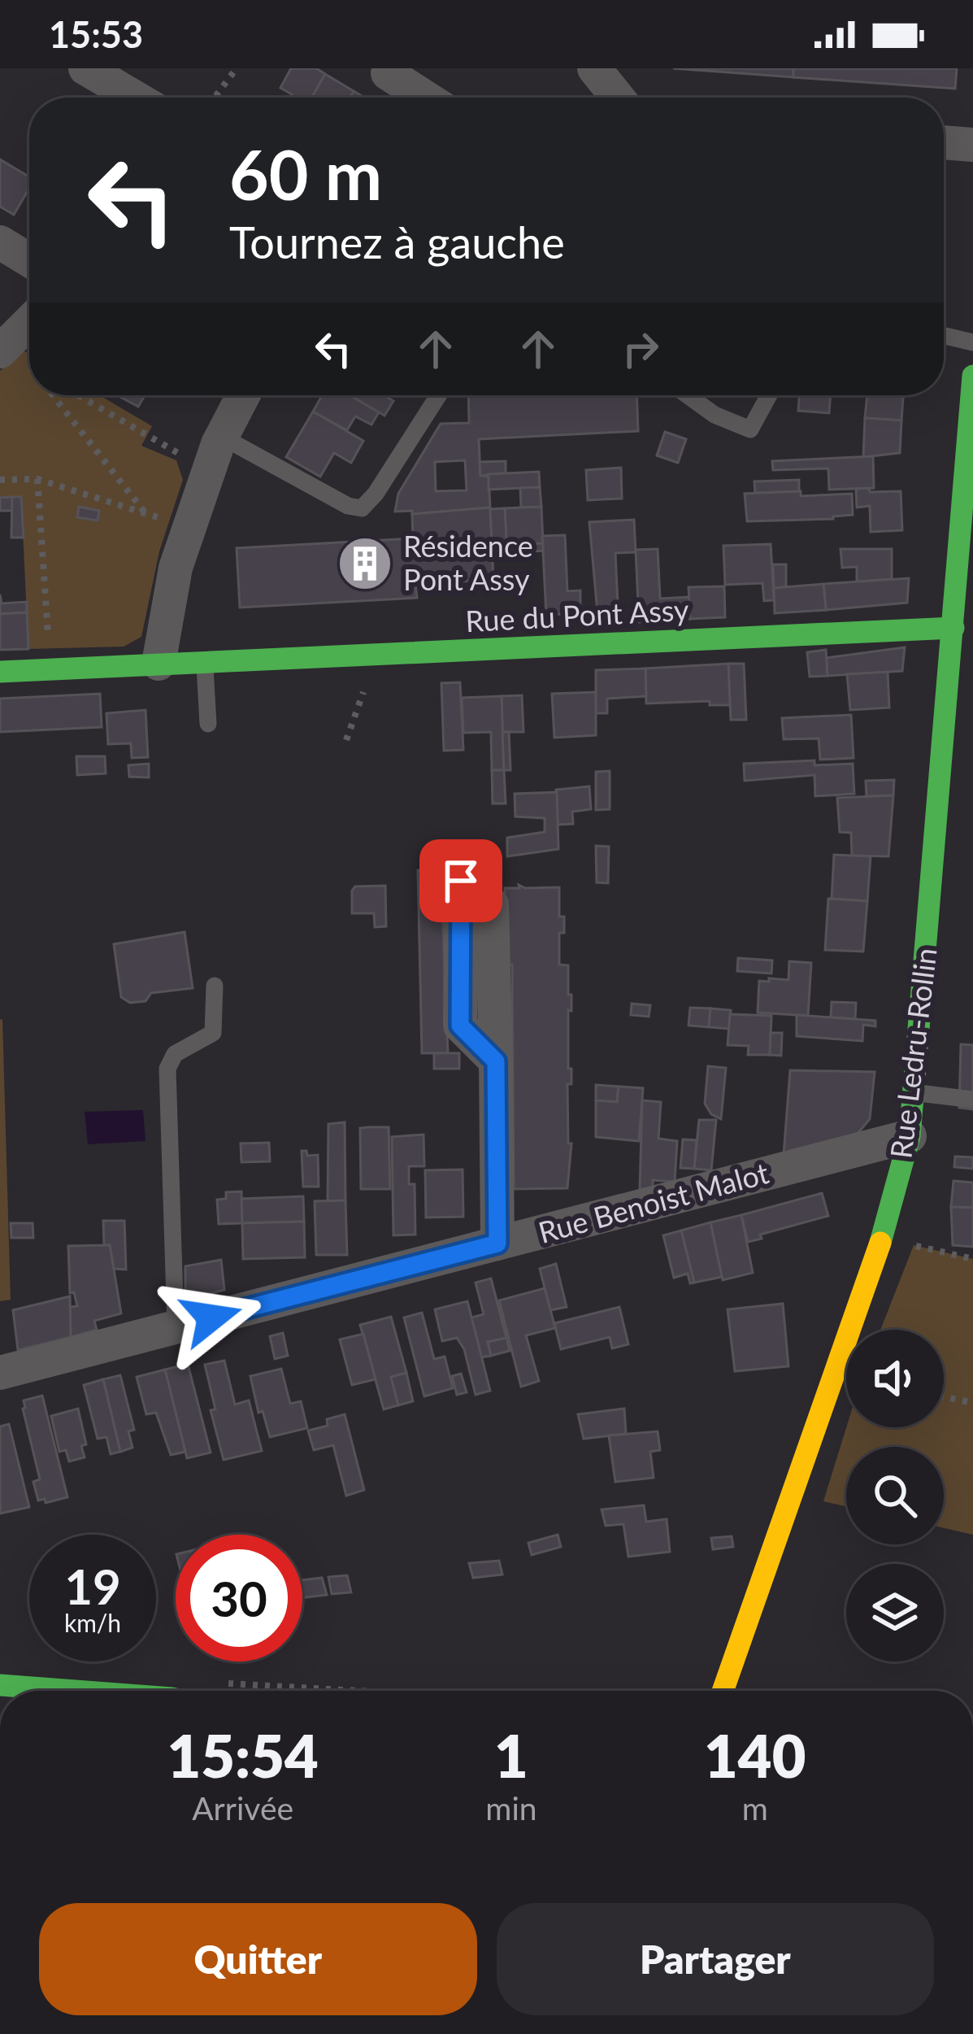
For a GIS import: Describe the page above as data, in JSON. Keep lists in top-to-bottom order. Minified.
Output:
{"streets":{"main road":["Rue du Pont Assy","Rue Ledru-Rollin"],"street":["Rue Benoist Malot"]},"crossings":[["Rue du Pont Assy","Rue Ledru-Rollin"],["Rue Ledru-Rollin","Rue Benoist Malot"]],"places":{"building":["Résidence Pont Assy"]},"page":{"status":"15:53","turn":["60 m","Tournez à gauche"],"speed":"19 km/h","limit":"30","eta":["15:54","Arrivée","1","min","140","m"],"buttons":["Quitter","Partager"]}}
